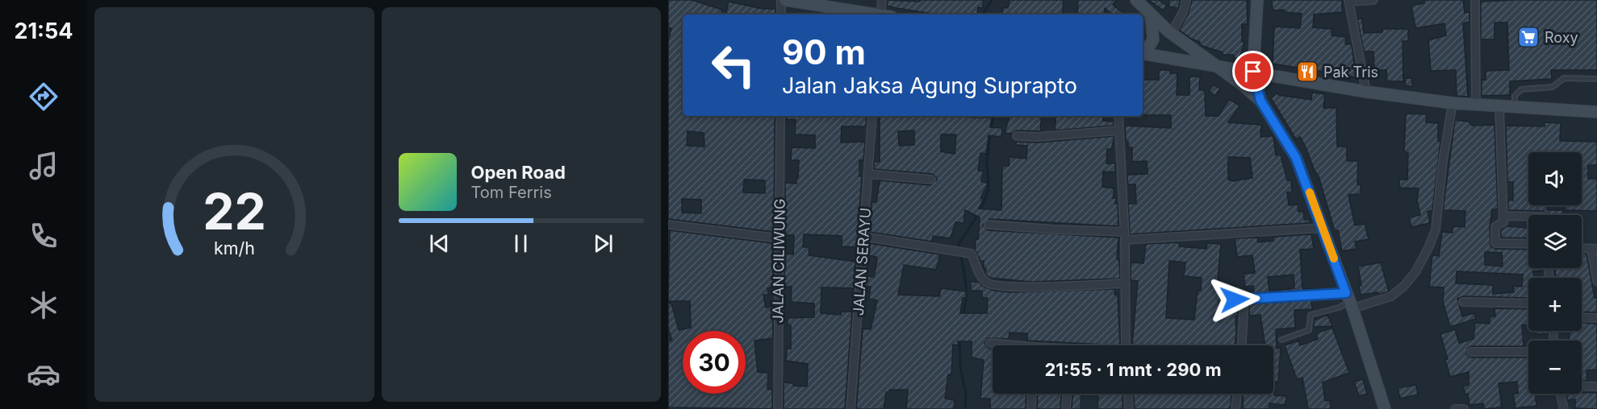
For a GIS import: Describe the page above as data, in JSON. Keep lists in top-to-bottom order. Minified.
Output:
{"streets":{"street":["JALAN CILIWUNG","JALAN SERAYU"]},"places":{"supermarket":["Roxy"],"restaurant":["Pak Tris"]},"page":{"tabs":"21:54","turn":["90 m","Jalan Jaksa Agung Suprapto"],"map_buttons":["+","−"],"song":["Open Road","Tom Ferris"],"limit":"30","trip":"21:55 · 1 mnt · 290 m","gauge":["22","km/h"]}}
